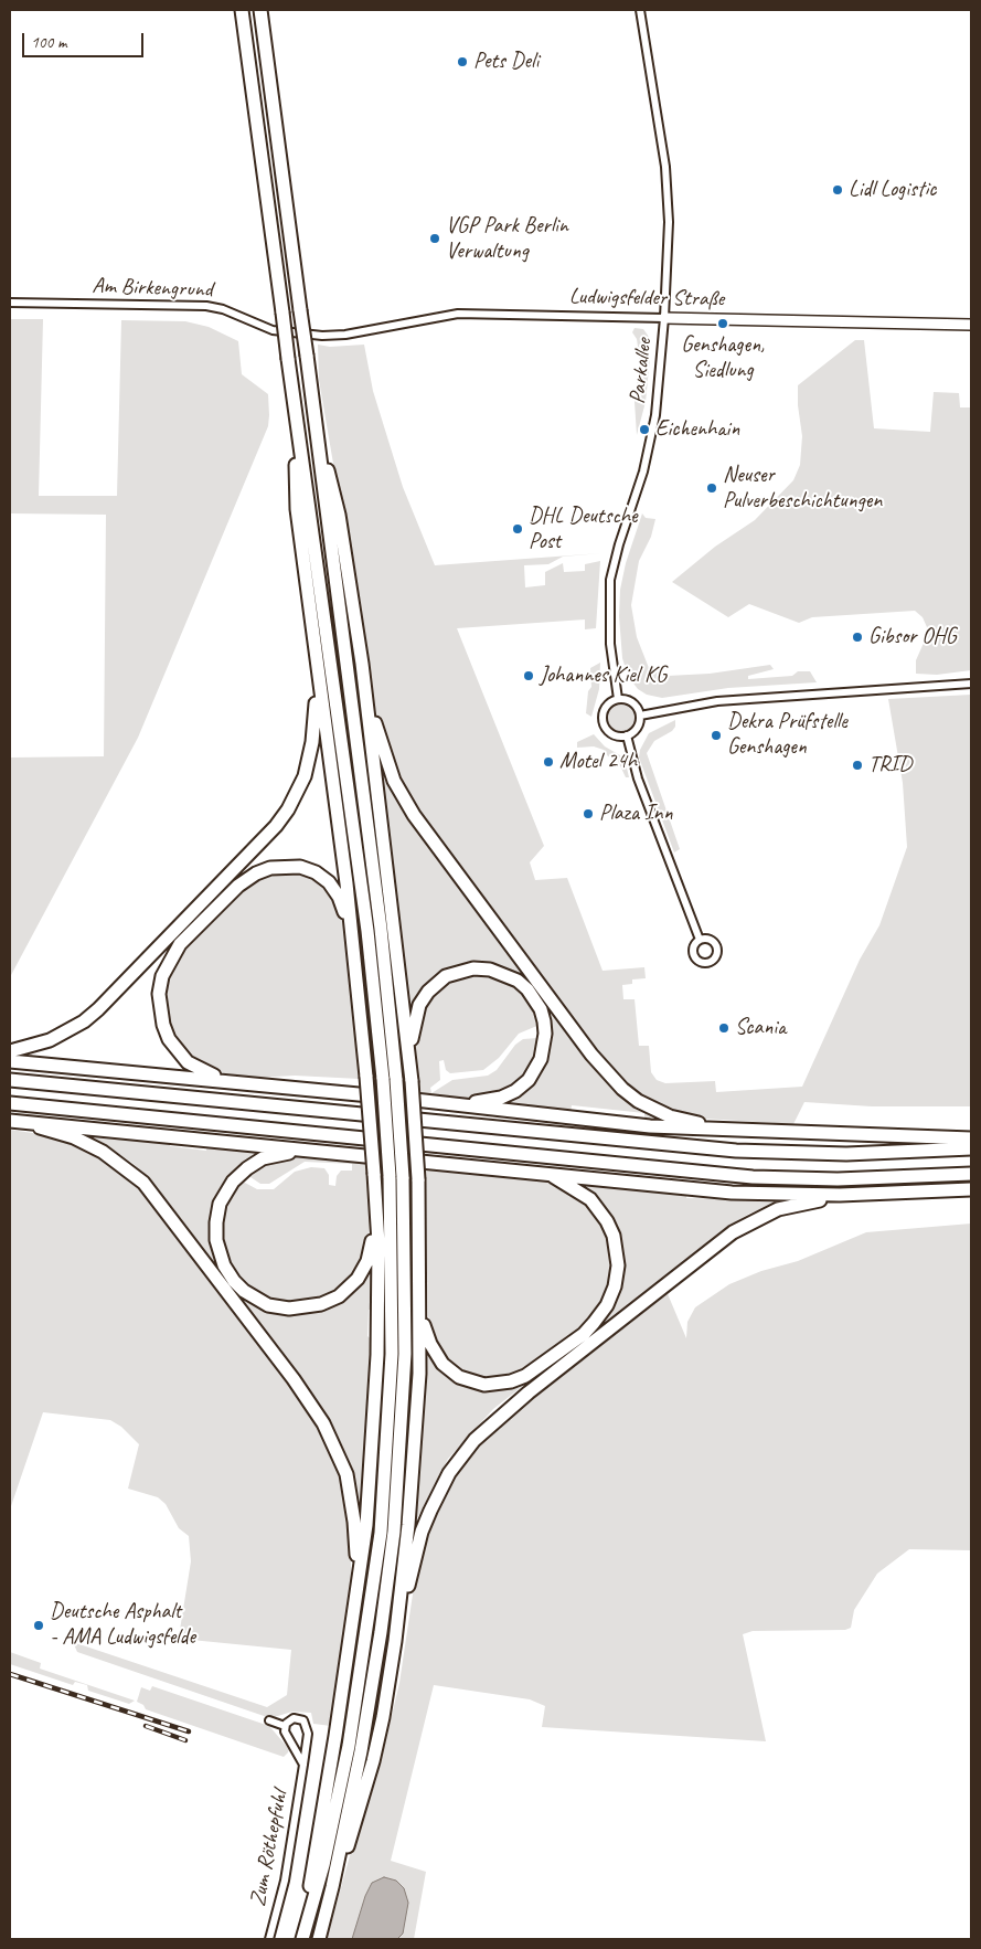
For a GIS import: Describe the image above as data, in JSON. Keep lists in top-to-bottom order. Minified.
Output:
{"streets":{"street":["Am Birkengrund","Ludwigsfelder Straße","Parkallee","Zum Röthepfuhl"]},"crossings":[["Am Birkengrund","Ludwigsfelder Straße"],["Ludwigsfelder Straße","Parkallee"]],"places":["Pets Deli","Lidl Logistic","VGP Park Berlin Verwaltung","Genshagen, Siedlung","Eichenhain","Neuser Pulverbeschichtungen","DHL Deutsche Post","Gibsor OHG","Johannes Kiel KG","Dekra Prüfstelle Genshagen","Motel 24h","TRID","Plaza Inn","Scania","Deutsche Asphalt - AMA Ludwigsfelde"],"scale_bar":"100 m"}
